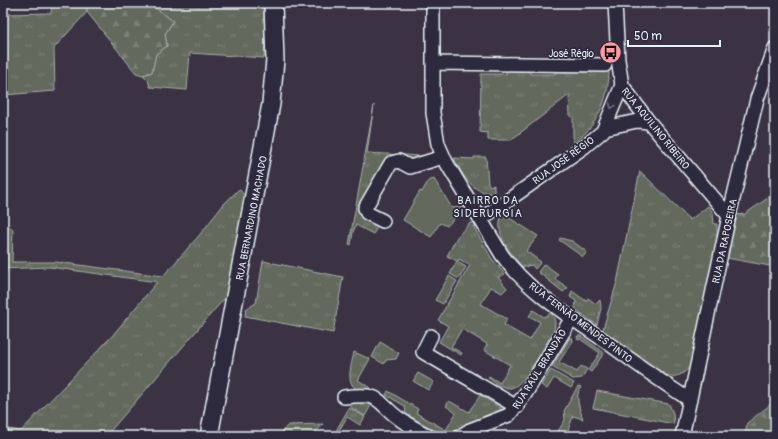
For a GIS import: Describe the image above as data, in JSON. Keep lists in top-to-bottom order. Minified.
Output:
{"streets":{"main road":["RUA BERNARDINO MACHADO"],"street":["RUA AQUILINO RIBEIRO","RUA JOSÉ RÉGIO","RUA DA RAPOSEIRA","RUA FERNÃO MENDES PINTO","RUA RAUL BRANDÃO"]},"crossings":[["RUA AQUILINO RIBEIRO","RUA JOSÉ RÉGIO"],["RUA AQUILINO RIBEIRO","RUA DA RAPOSEIRA"],["RUA JOSÉ RÉGIO","RUA FERNÃO MENDES PINTO"],["RUA DA RAPOSEIRA","RUA FERNÃO MENDES PINTO"],["RUA FERNÃO MENDES PINTO","RUA RAUL BRANDÃO"]],"districts":["BAIRRO DA SIDERURGIA"],"places":{"bus stop":["José Régio"]},"scale_bar":"50 m"}
